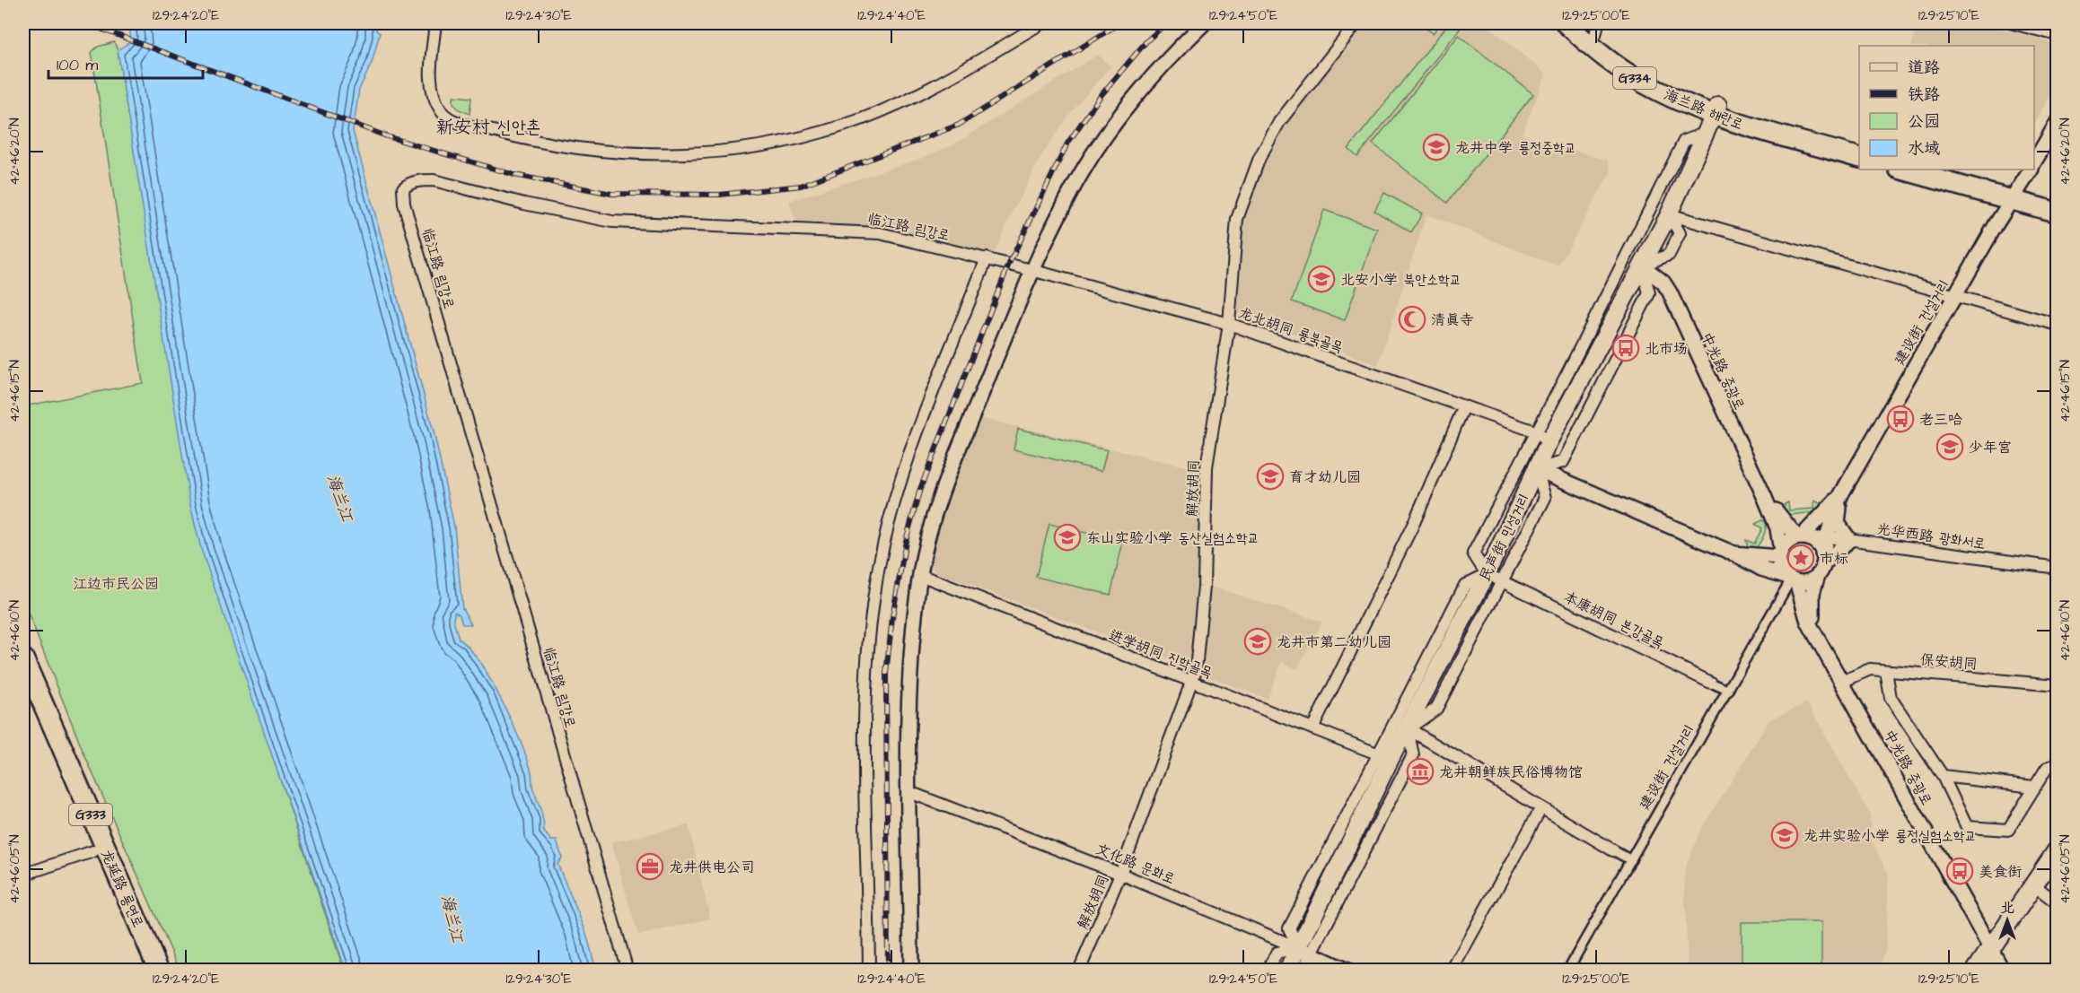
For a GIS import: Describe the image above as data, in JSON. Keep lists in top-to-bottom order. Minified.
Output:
{"streets":{"highway":["G334","海兰路 해란로","G333","龙延路 룡연로"],"main road":["民声街 민성거리"],"street":["临江路 림강로","建设街 건설거리","龙北胡同 룡북골목","中光路 중광로","解放胡同","光华西路 광화서로","本康胡同 본강골목","进学胡同 진학골목","保安胡同","文化路 문화로"]},"crossings":[["海兰路 해란로","民声街 민성거리"],["临江路 림강로","龙北胡同 룡북골목"],["建设街 건설거리","中光路 중광로"],["建设街 건설거리","光华西路 광화서로"],["建设街 건설거리","本康胡同 본강골목"],["龙北胡同 룡북골목","解放胡同"],["龙北胡同 룡북골목","民声街 민성거리"],["中光路 중광로","光华西路 광화서로"],["中光路 중광로","民声街 민성거리"],["中光路 중광로","保安胡同"],["解放胡同","进学胡同 진학골목"],["解放胡同","文化路 문화로"],["民声街 민성거리","本康胡同 본강골목"],["民声街 민성거리","进学胡同 진학골목"],["民声街 민성거리","文化路 문화로"]],"districts":["新安村 신안촌"],"water":["海兰江"],"parks":["江边市民公园"],"places":{"school or university":["龙井中学 룡정중학교","北安小学 북안소학교","少年宫","育才幼儿园","东山实验小学 동산실험소학교","龙井市第二幼儿园","龙井实验小学 룡정실험소학교"],"mosque":["清真寺"],"bus stop":["北市场","老三哈","美食街"],"place":["市标"],"museum":["龙井朝鲜族民俗博物馆"],"office":["龙井供电公司"]},"legend":["道路","铁路","公园","水域"],"scale_bar":"100 m","north":"top","coordinates":["129°24'20\"E","129°24'30\"E","129°24'40\"E","129°24'50\"E","129°25'00\"E","129°25'10\"E","42°46'20\"N","42°46'15\"N","42°46'10\"N","42°46'05\"N"]}
